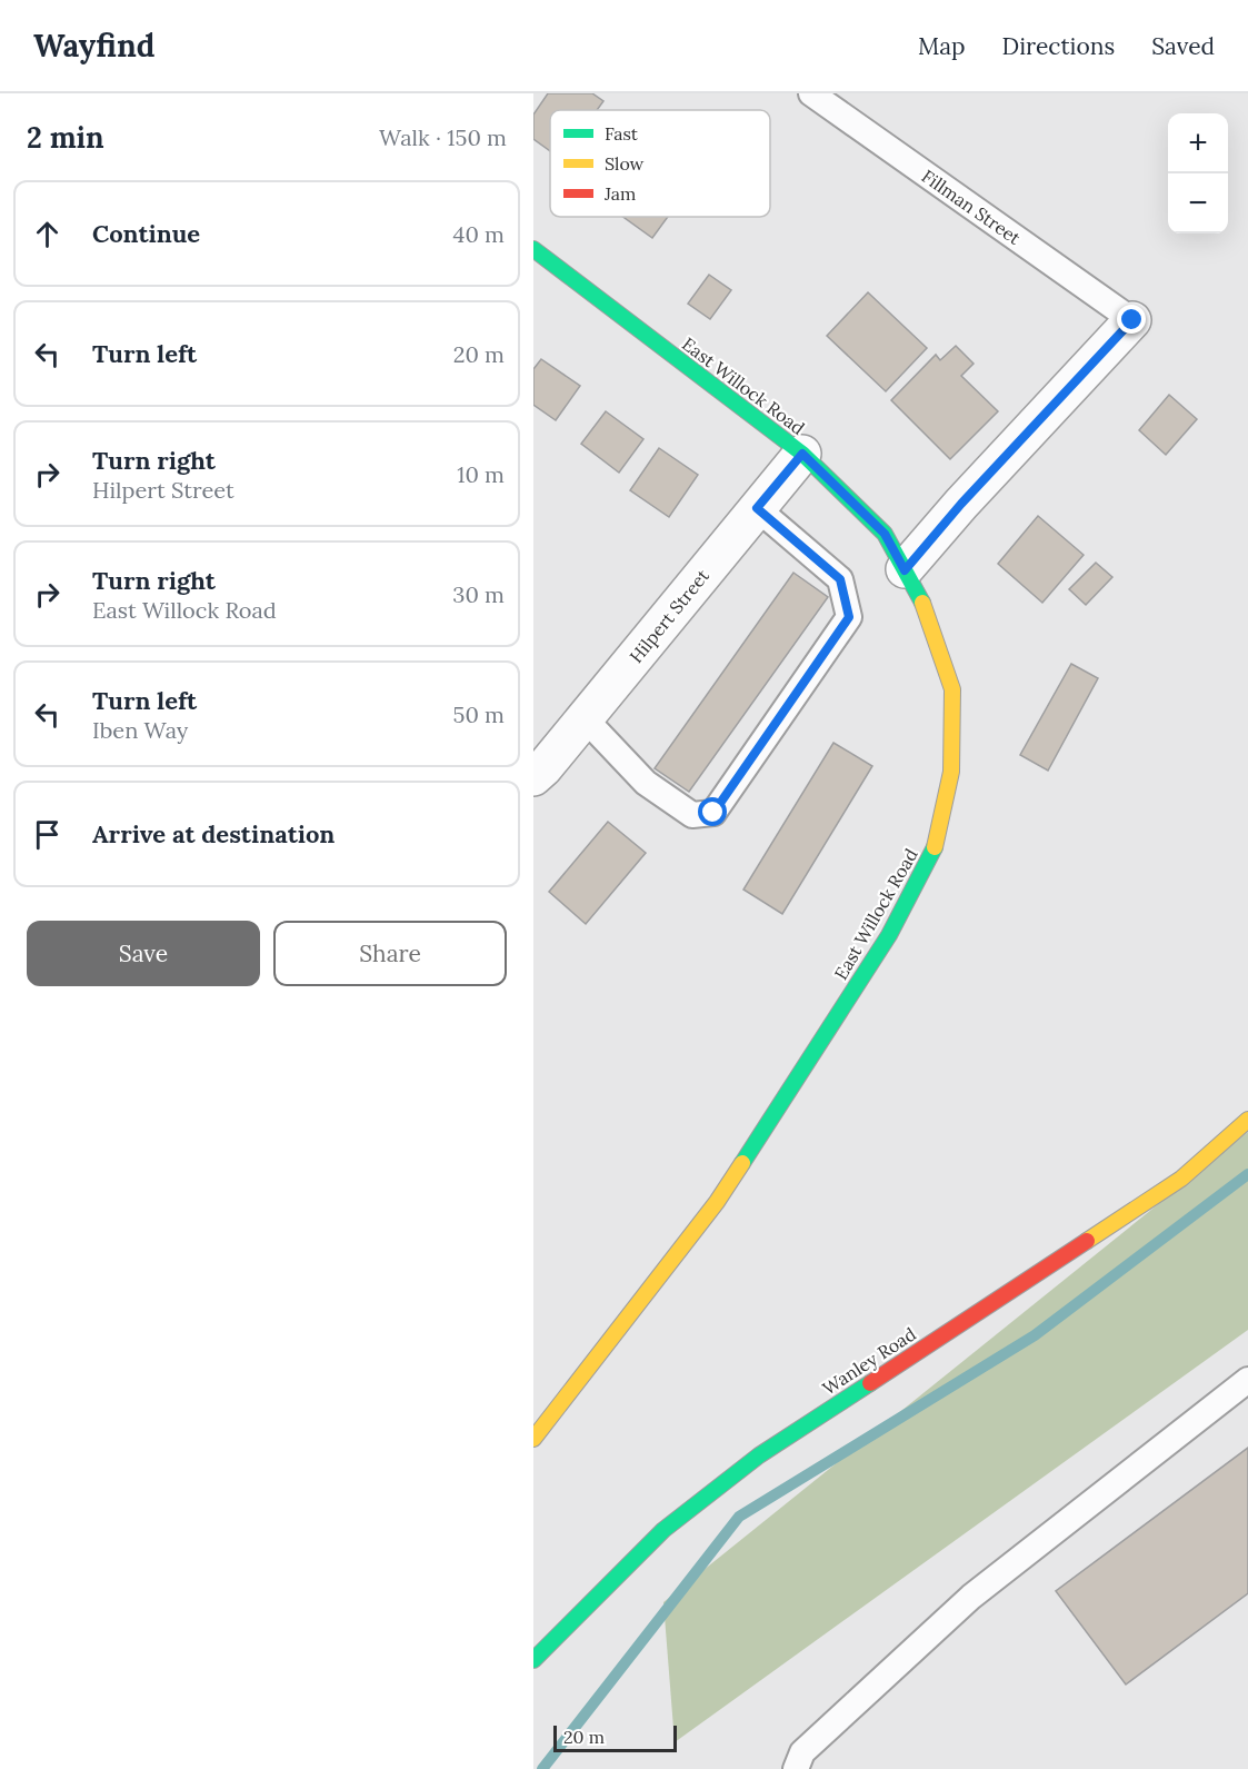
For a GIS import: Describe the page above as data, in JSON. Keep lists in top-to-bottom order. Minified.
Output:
{"streets":{"street":["East Willock Road","Hilpert Street","Wanley Road"],"lane":["Fillman Street"]},"crossings":[["East Willock Road","Hilpert Street"]],"legend":["Fast","Slow","Jam"],"scale_bar":"20 m","page":{"header":"Wayfind","nav":["Map","Directions","Saved"],"heading":["2 min","Walk · 150 m"],"map_buttons":["+","−"],"list":[["Continue","40 m"],["Turn left","20 m"],["Turn right","Hilpert Street","10 m"],["Turn right","East Willock Road","30 m"],["Turn left","Iben Way","50 m"],"Arrive at destination"],"buttons":["Save","Share"],"scale":"20 m"}}
